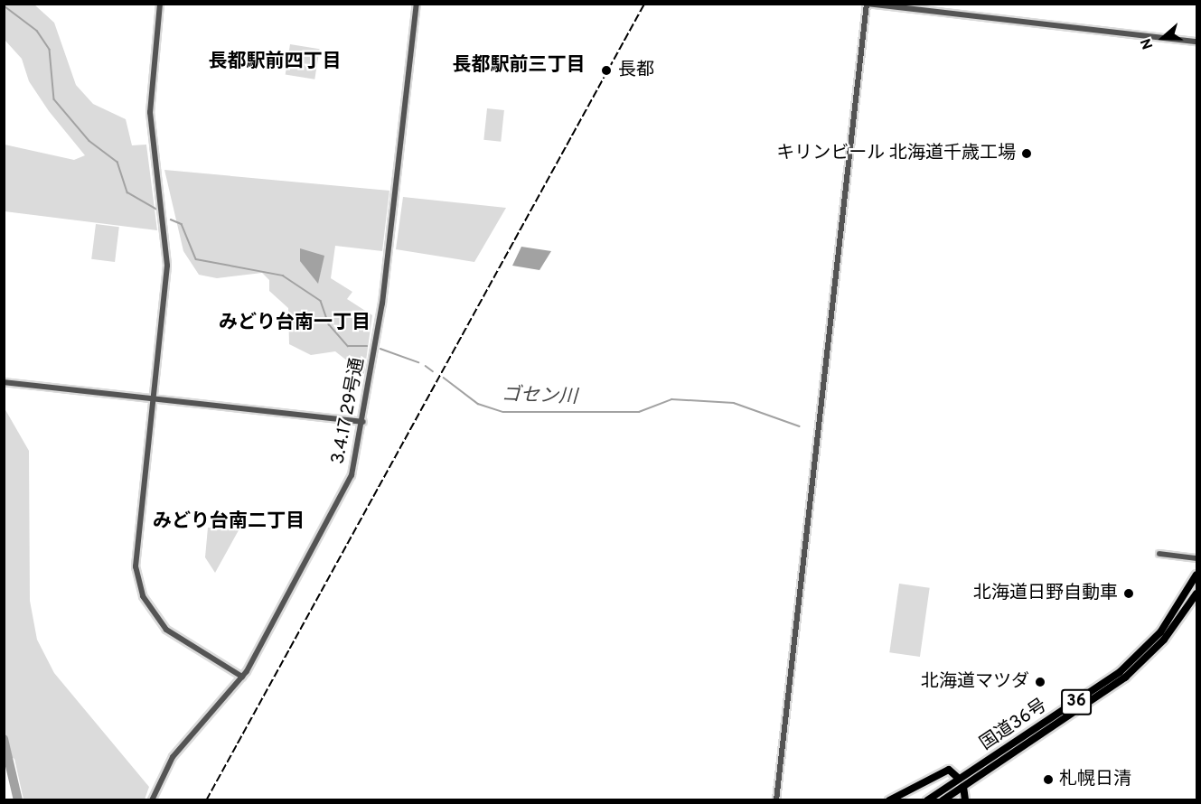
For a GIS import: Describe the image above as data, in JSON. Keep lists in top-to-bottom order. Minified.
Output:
{"streets":{"highway":["36","国道36号"],"street":["3.4.17 29号通"]},"districts":["長都駅前四丁目","長都駅前三丁目","みどり台南一丁目","みどり台南二丁目"],"water":["ゴセン川"],"places":["長都","キリンビール 北海道千歳工場","北海道日野自動車","北海道マツダ","札幌日清"],"north":"left"}
